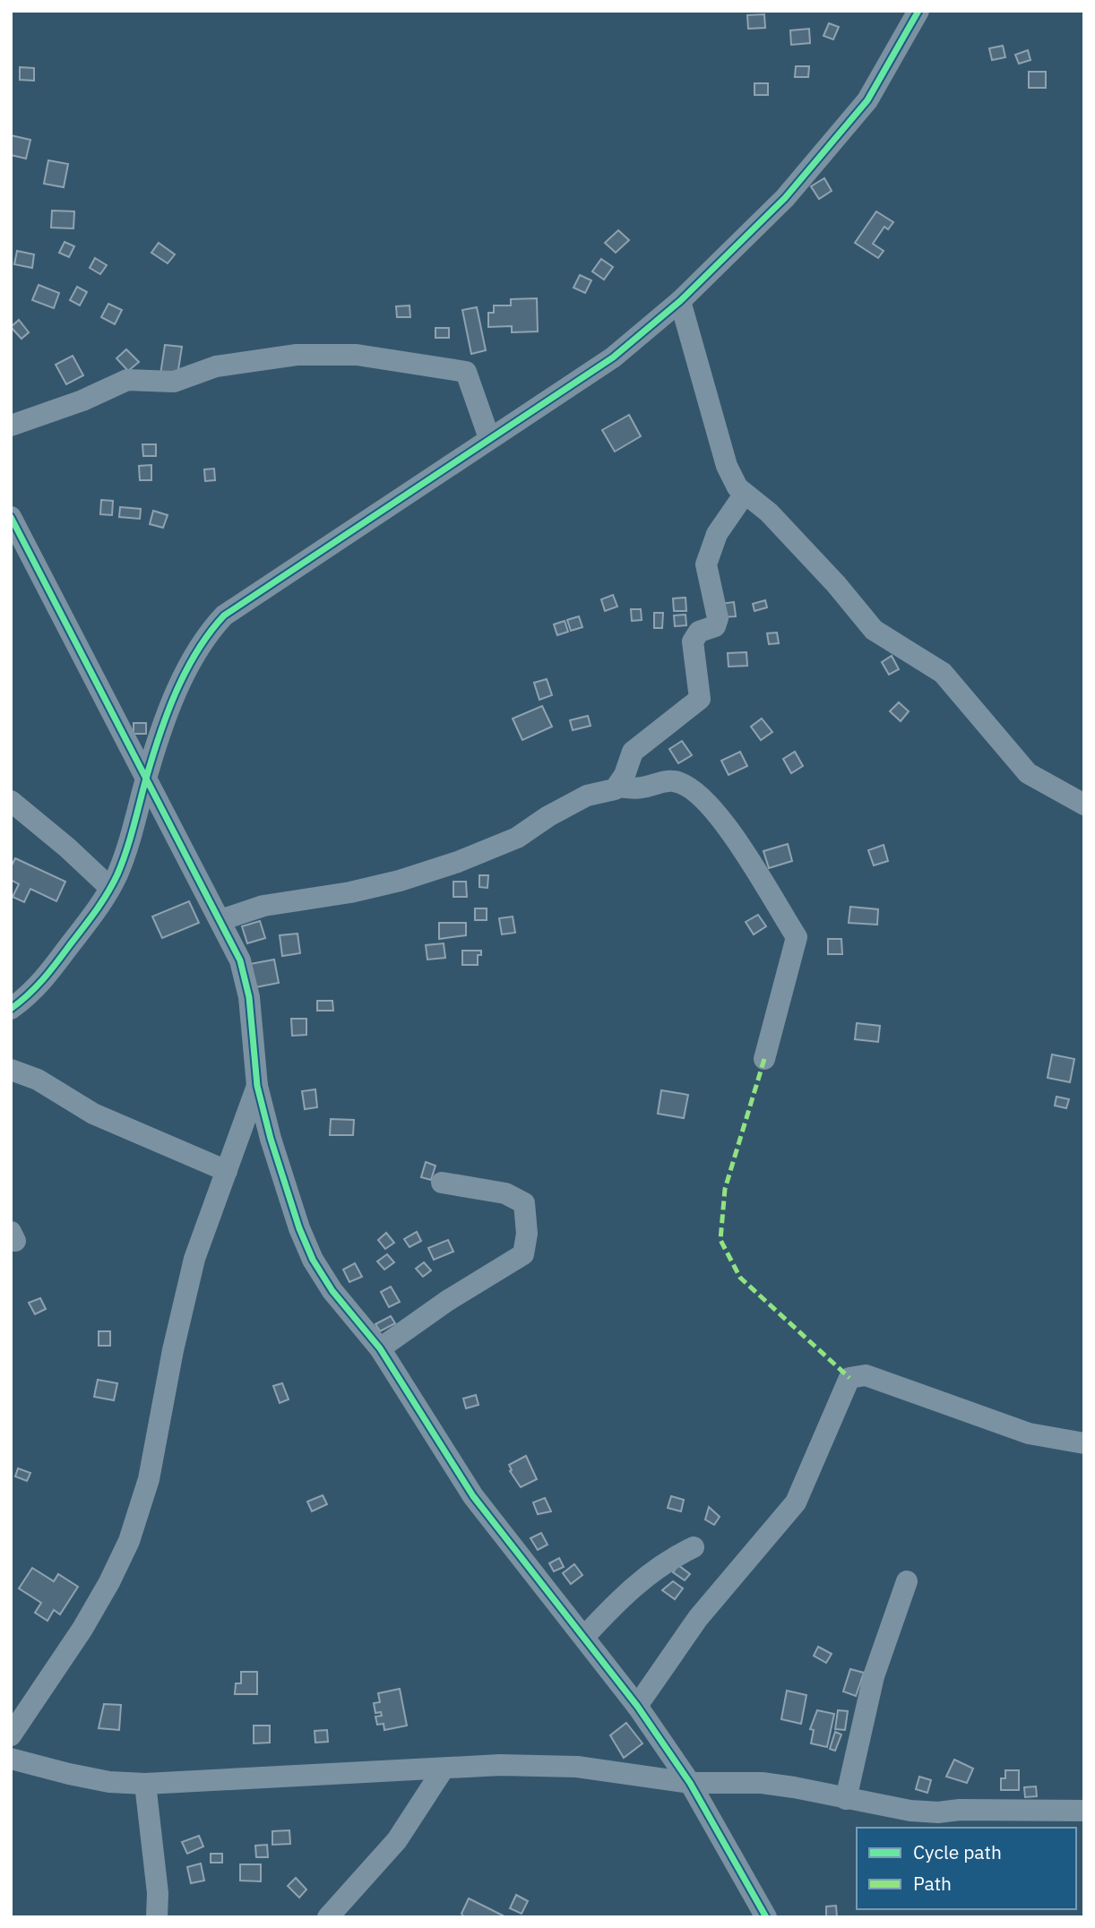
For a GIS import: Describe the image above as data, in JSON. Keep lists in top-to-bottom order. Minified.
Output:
{"legend":["Cycle path","Path"]}
